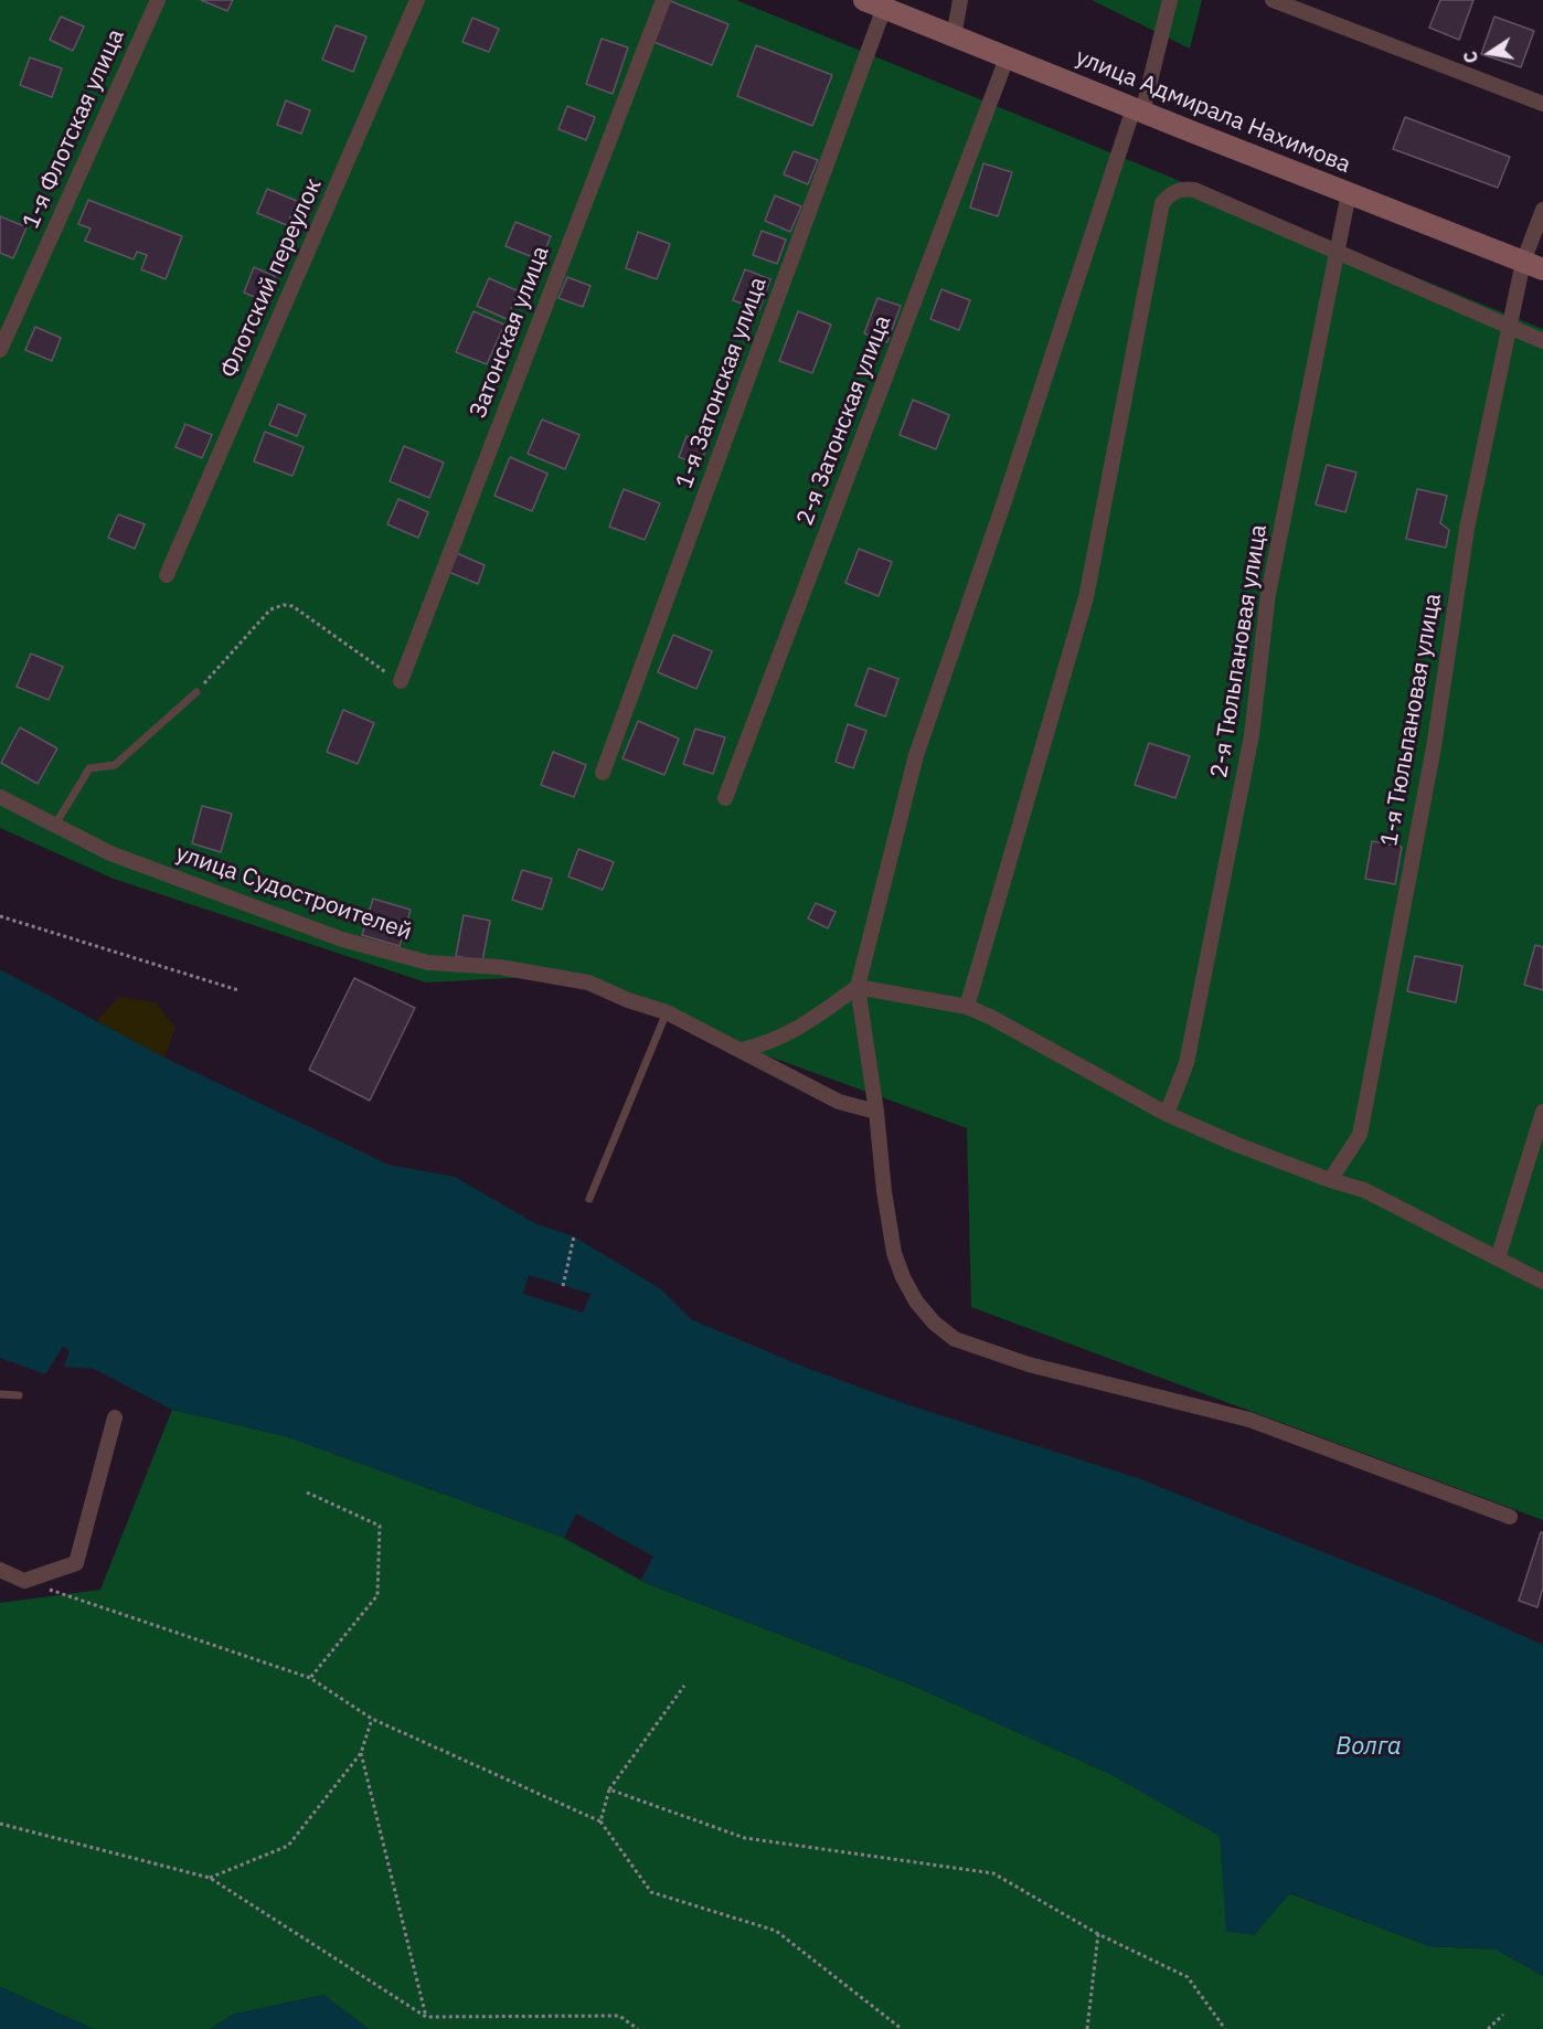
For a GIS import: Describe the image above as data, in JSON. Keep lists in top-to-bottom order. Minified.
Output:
{"streets":{"main road":["улица Адмирала Нахимова"],"street":["1-я Флотская улица","Флотский переулок","Затонская улица","1-я Затонская улица","2-я Затонская улица","2-я Тюльпановая улица","1-я Тюльпановая улица","улица Судостроителей"]},"crossings":[["улица Адмирала Нахимова","1-я Затонская улица"],["улица Адмирала Нахимова","2-я Затонская улица"],["улица Адмирала Нахимова","2-я Тюльпановая улица"],["улица Адмирала Нахимова","1-я Тюльпановая улица"]],"water":["Волга"],"north":"left"}
